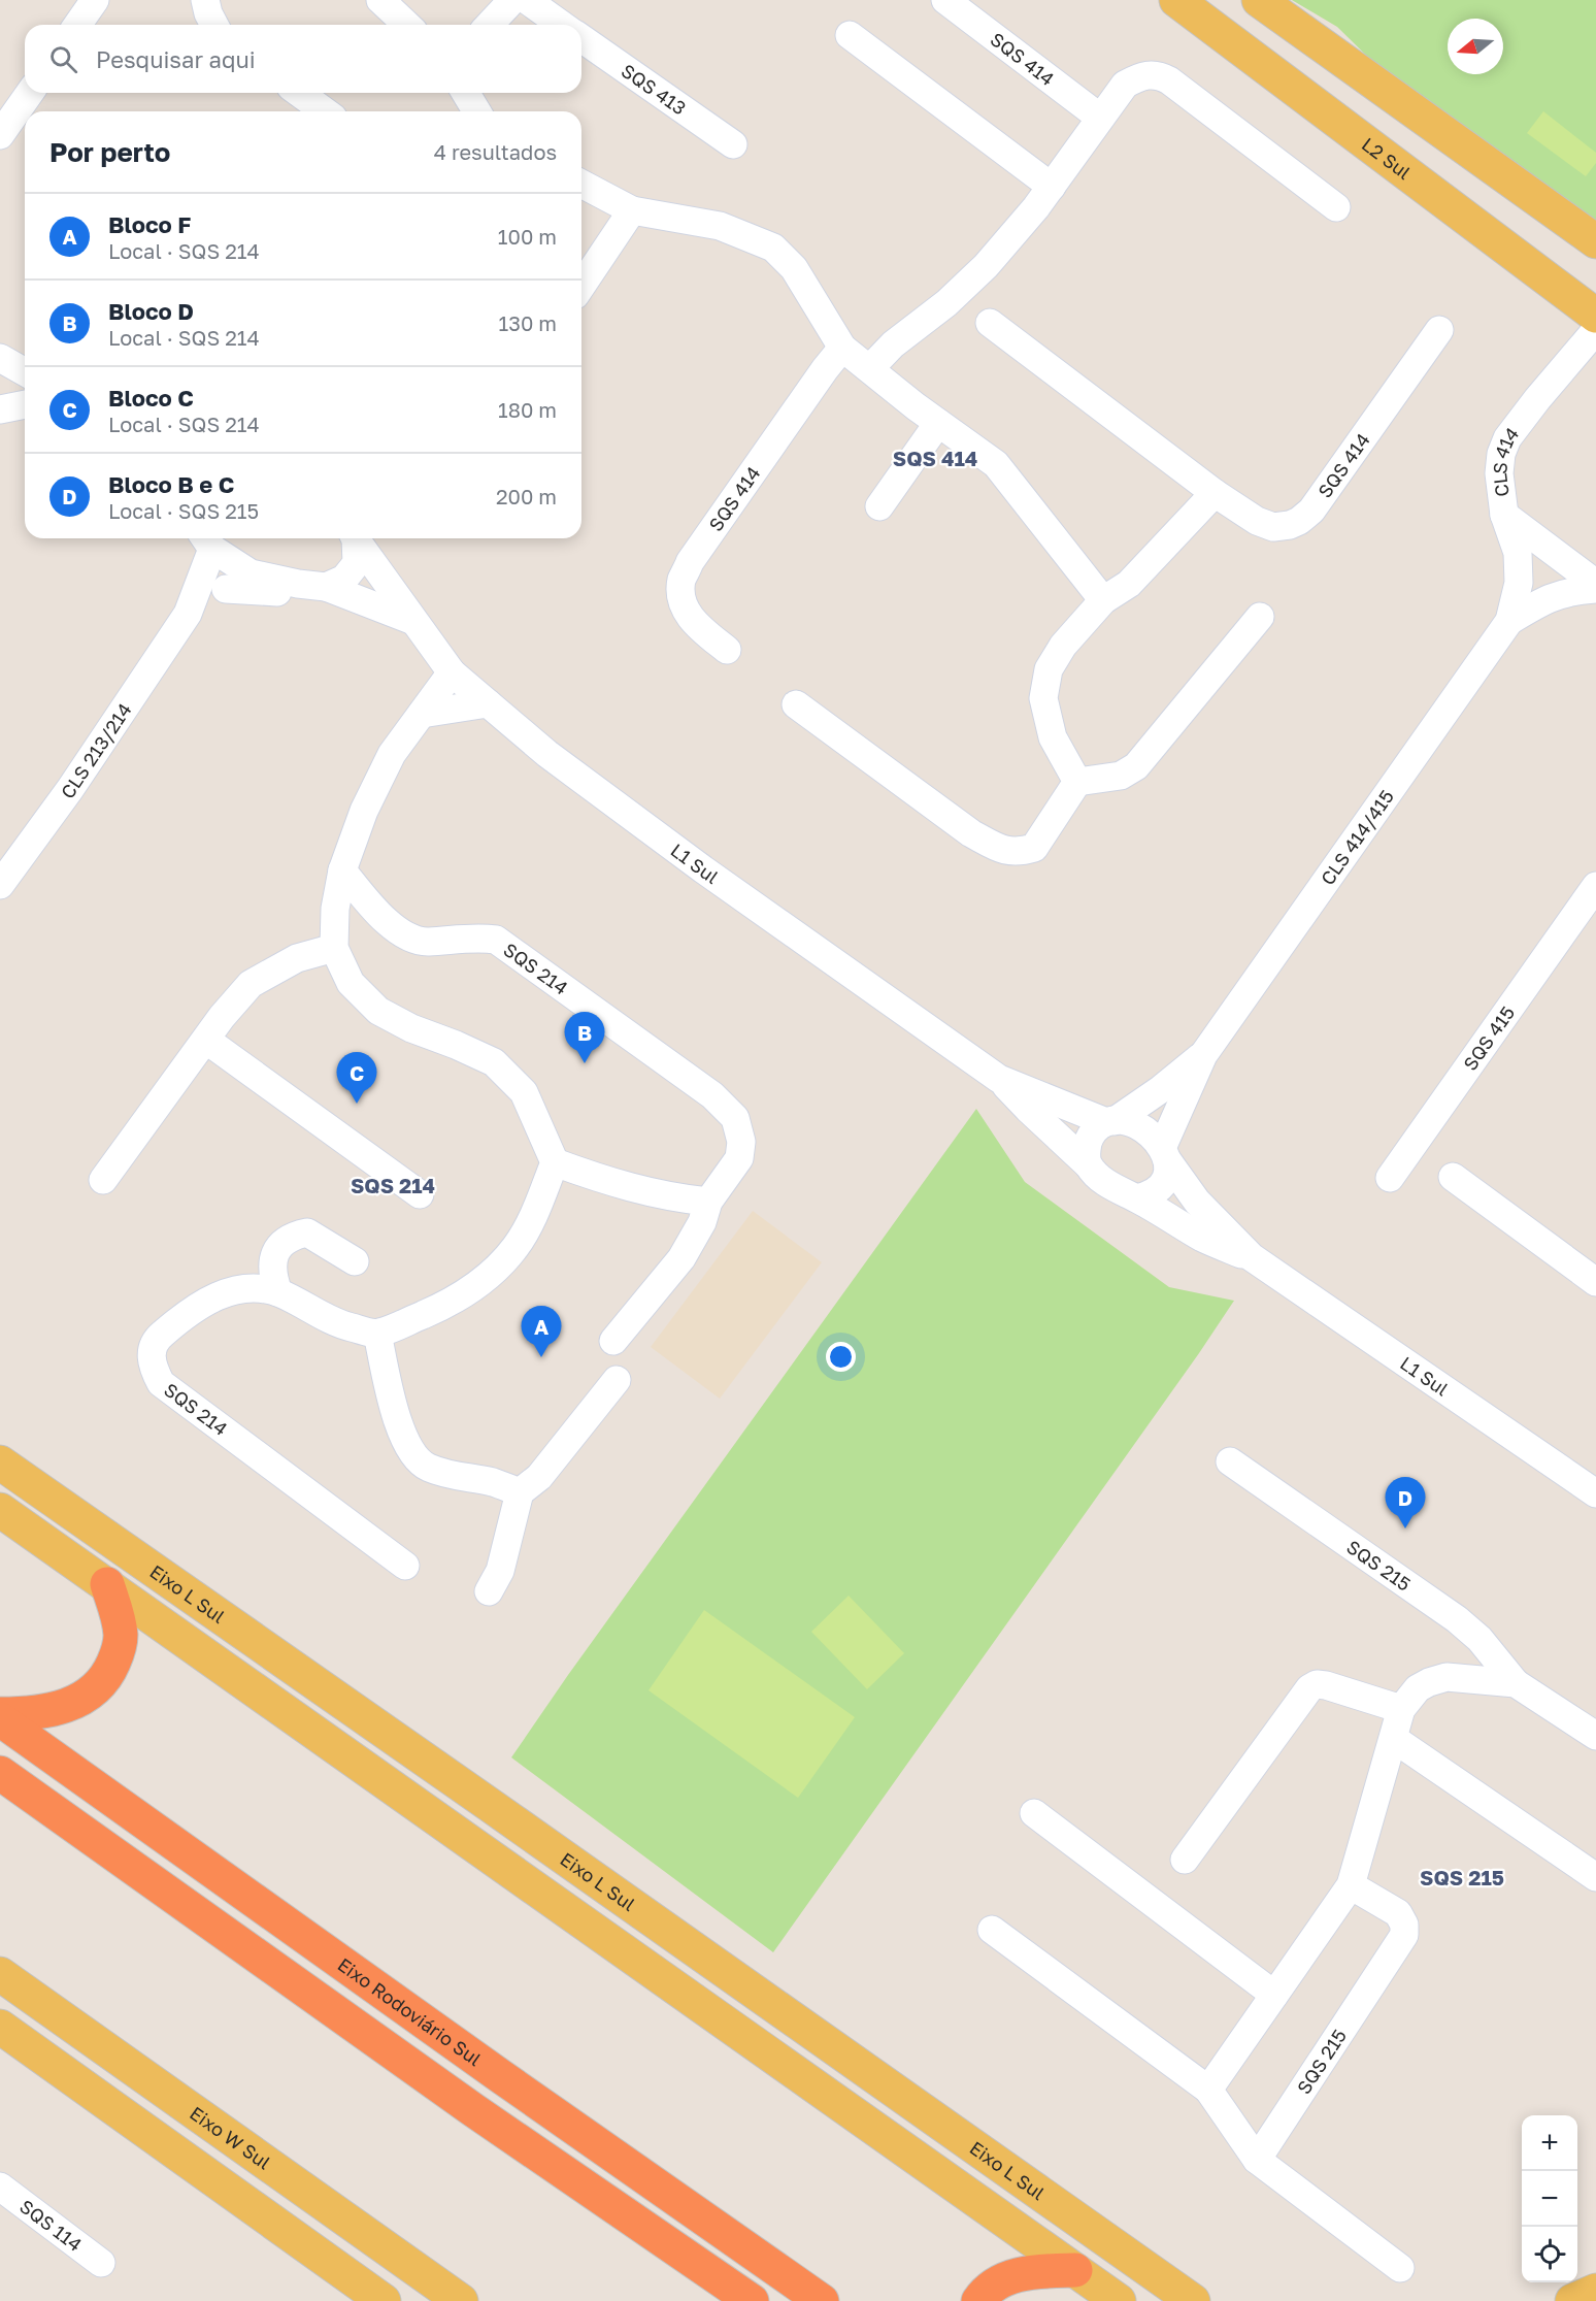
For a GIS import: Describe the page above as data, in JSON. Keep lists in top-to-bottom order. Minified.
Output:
{"streets":{"highway":["Eixo Rodoviário Sul"],"main road":["L2 Sul","Eixo L Sul","Eixo W Sul"],"street":["SQS 414","SQS 413","CLS 414","CLS 213/214","CLS 414/415","L1 Sul","SQS 214","SQS 415","SQS 215","SQS 114"]},"crossings":[["CLS 414","CLS 414/415"],["CLS 414/415","L1 Sul"]],"districts":["SQS 414","SQS 214","SQS 215"],"north":"left","page":{"search":"Pesquisar aqui","heading":["Por perto","4 resultados"],"list":[{"mark":"A","name":"Bloco F","note":"Local · SQS 214","value":"100 m"},{"mark":"B","name":"Bloco D","note":"Local · SQS 214","value":"130 m"},{"mark":"C","name":"Bloco C","note":"Local · SQS 214","value":"180 m"},{"mark":"D","name":"Bloco B e C","note":"Local · SQS 215","value":"200 m"}],"pins":["B","C","A","D"],"map_buttons":["+","−"]}}
